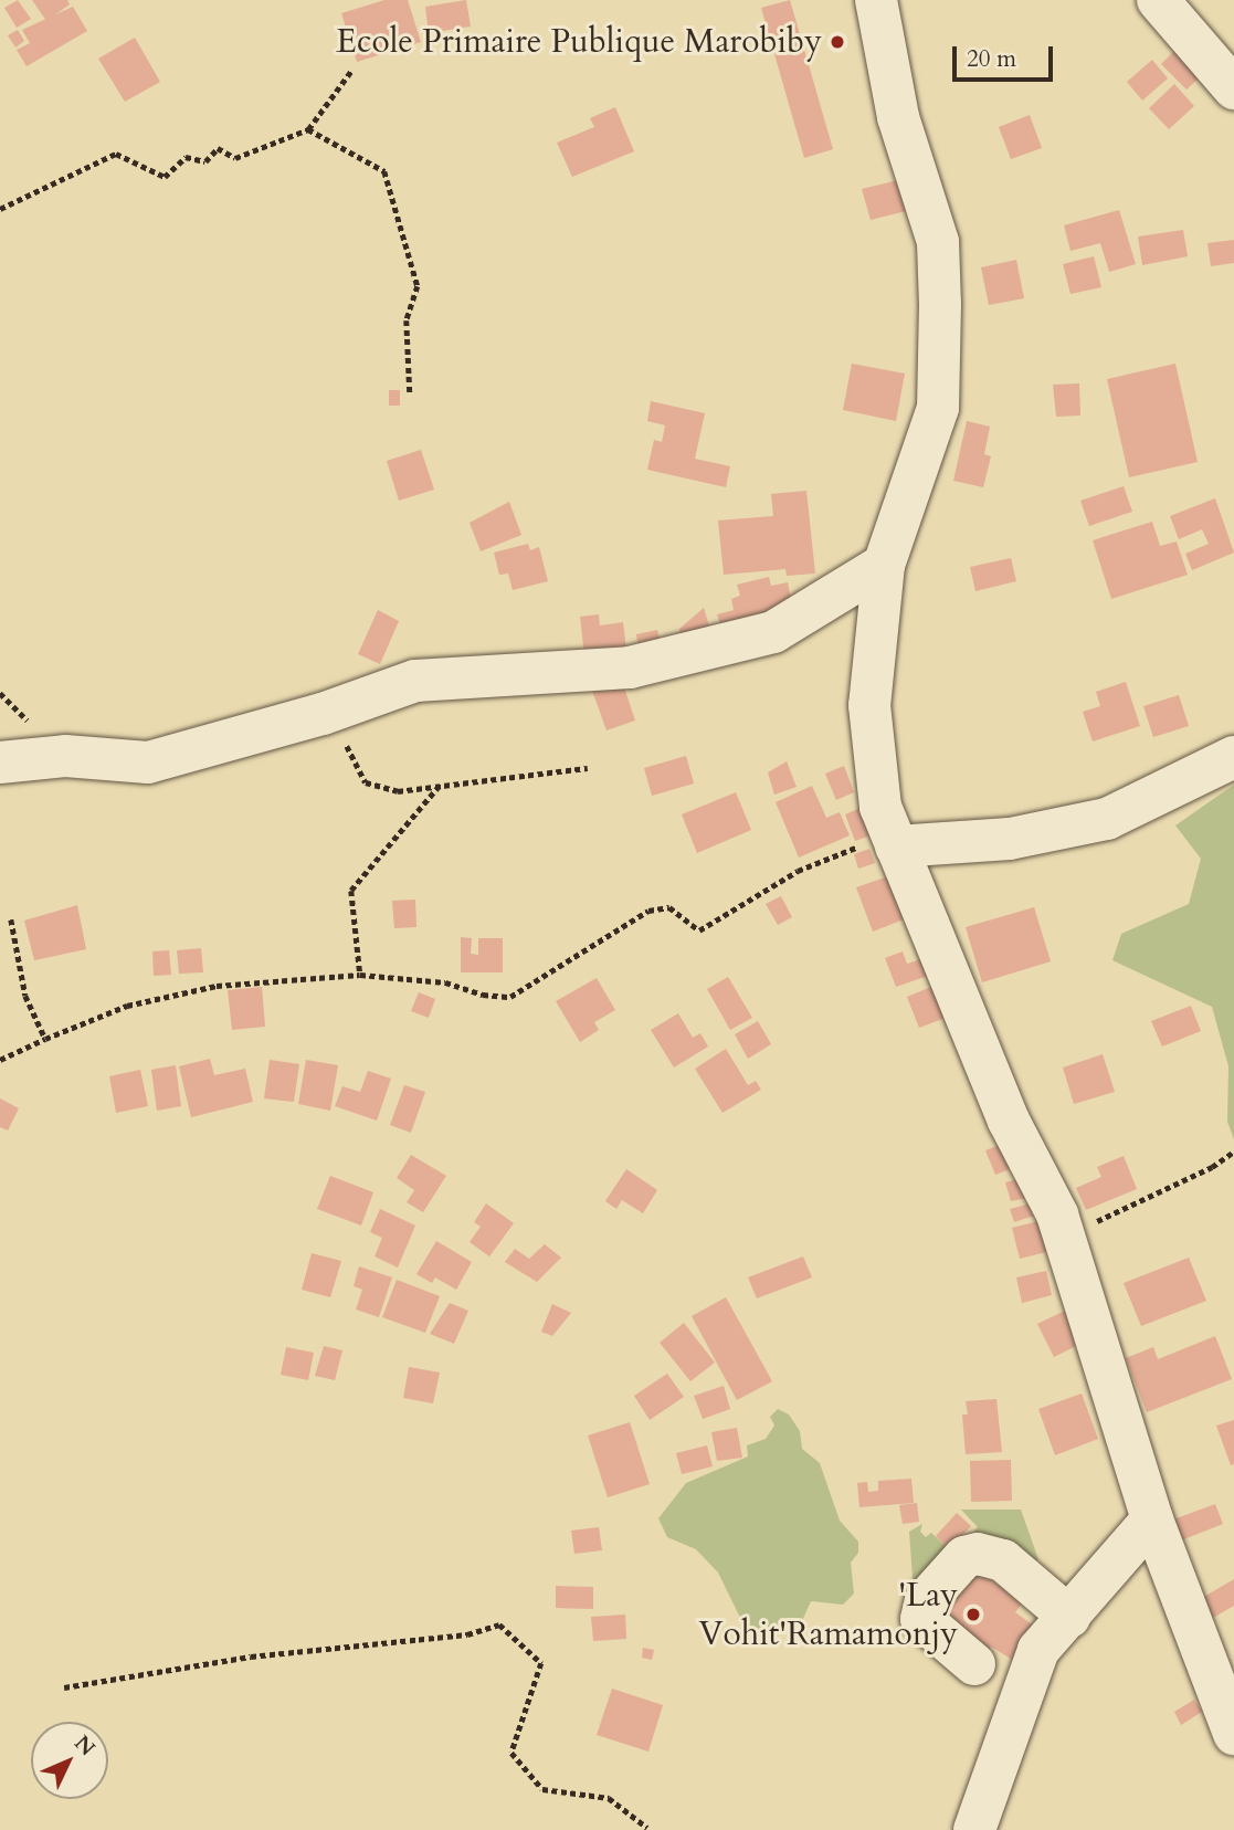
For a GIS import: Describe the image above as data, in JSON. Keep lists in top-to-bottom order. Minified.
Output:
{"places":["Ecole Primaire Publique Marobiby","'Lay Vohit'Ramamonjy"],"scale_bar":"20 m","north":"top right"}
